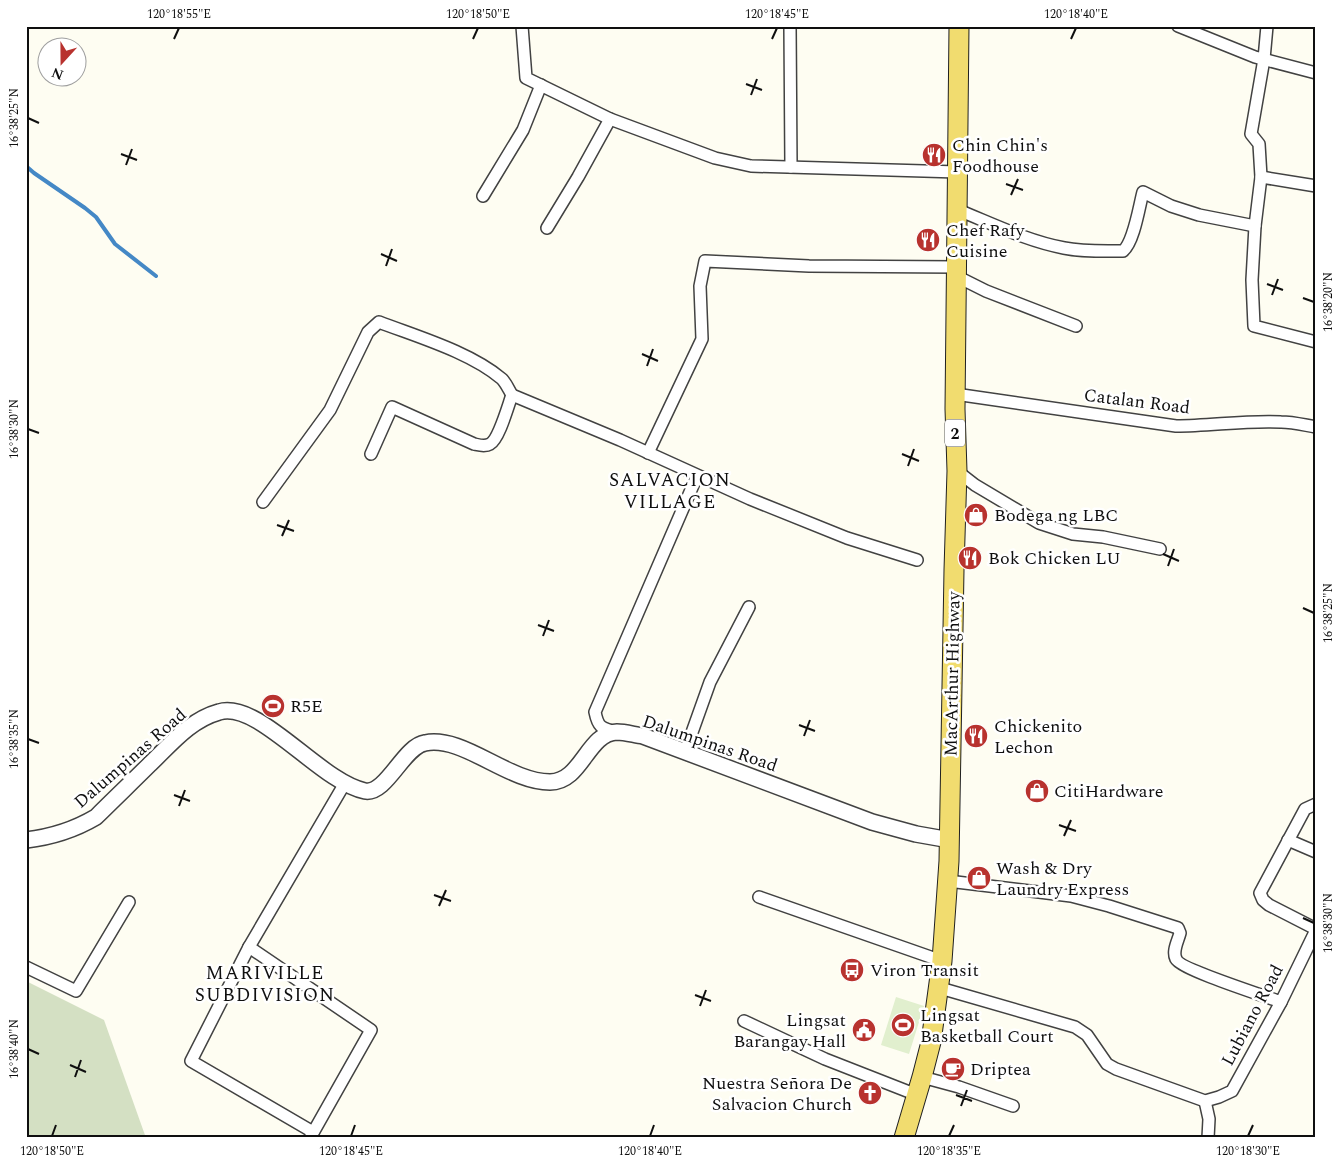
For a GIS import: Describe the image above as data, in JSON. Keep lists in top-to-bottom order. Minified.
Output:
{"streets":{"main road":["2","MacArthur Highway"],"street":["Catalan Road","Dalumpinas Road","Lubiano Road"]},"crossings":[["Catalan Road","MacArthur Highway"],["MacArthur Highway","Dalumpinas Road"]],"districts":["SALVACION VILLAGE","MARIVILLE SUBDIVISION"],"places":{"restaurant":["Chin Chin's Foodhouse","Chef Rafy Cuisine","Bok Chicken LU","Chickenito Lechon"],"shop":["Bodega ng LBC","CitiHardware","Wash & Dry Laundry Express"],"sports":["R5E","Lingsat Basketball Court"],"bus stop":["Viron Transit"],"public building":["Lingsat Barangay Hall"],"cafe":["Driptea"],"church":["Nuestra Señora De Salvacion Church"]},"north":"bottom","coordinates":["120°18'55\"E","120°18'50\"E","120°18'45\"E","120°18'40\"E","16°38'25\"N","16°38'20\"N","16°38'30\"N","16°38'35\"N","16°38'40\"N","120°18'35\"E","120°18'30\"E"]}
